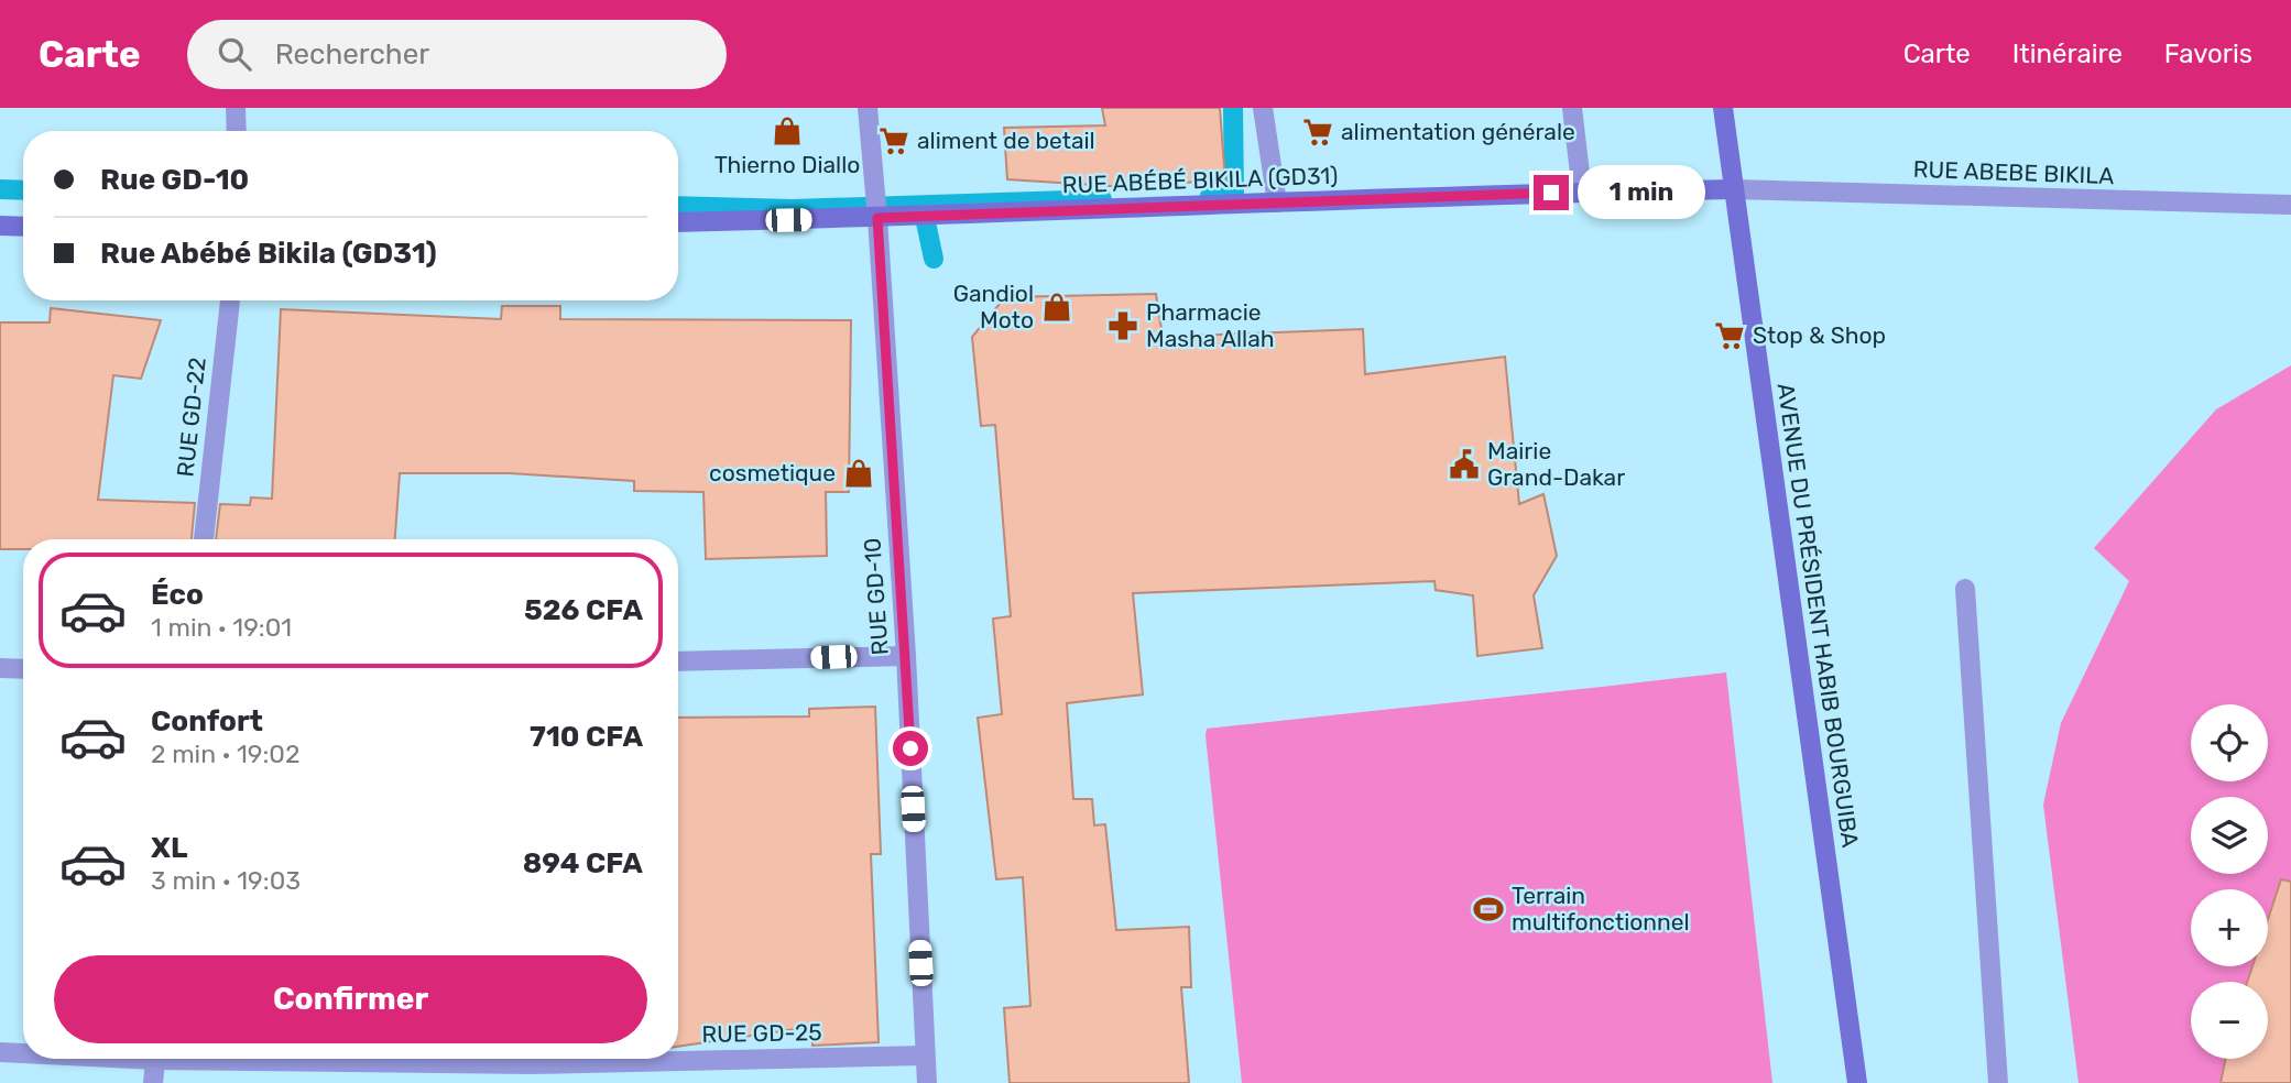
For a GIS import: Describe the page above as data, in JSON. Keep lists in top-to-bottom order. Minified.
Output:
{"streets":{"main road":["RUE ABÉBÉ BIKILA (GD31)","AVENUE DU PRÉSIDENT HABIB BOURGUIBA"],"street":["RUE ABEBE BIKILA","RUE GD-22","RUE GD-10","RUE GD-25"]},"crossings":[["RUE ABEBE BIKILA","RUE ABÉBÉ BIKILA (GD31)"],["RUE ABEBE BIKILA","AVENUE DU PRÉSIDENT HABIB BOURGUIBA"],["RUE ABÉBÉ BIKILA (GD31)","RUE GD-10"],["RUE ABÉBÉ BIKILA (GD31)","AVENUE DU PRÉSIDENT HABIB BOURGUIBA"],["RUE GD-10","RUE GD-25"]],"places":{"shop":["Thierno Diallo","Gandiol Moto","cosmetique"],"supermarket":["alimentation générale","aliment de betail","Stop & Shop"],"pharmacy":["Pharmacie Masha Allah"],"public building":["Mairie Grand-Dakar"],"sports":["Terrain multifonctionnel"]},"page":{"header":"Carte","search":"Rechercher","nav":["Carte","Itinéraire","Favoris"],"banner":["Rue GD-10","Rue Abébé Bikila (GD31)"],"bubble":"1 min","list":[{"name":"Éco","note":"1 min · 19:01","value":"526 CFA"},{"name":"Confort","note":"2 min · 19:02","value":"710 CFA"},{"name":"XL","note":"3 min · 19:03","value":"894 CFA"}],"map_buttons":["+","−"],"buttons":"Confirmer"}}
